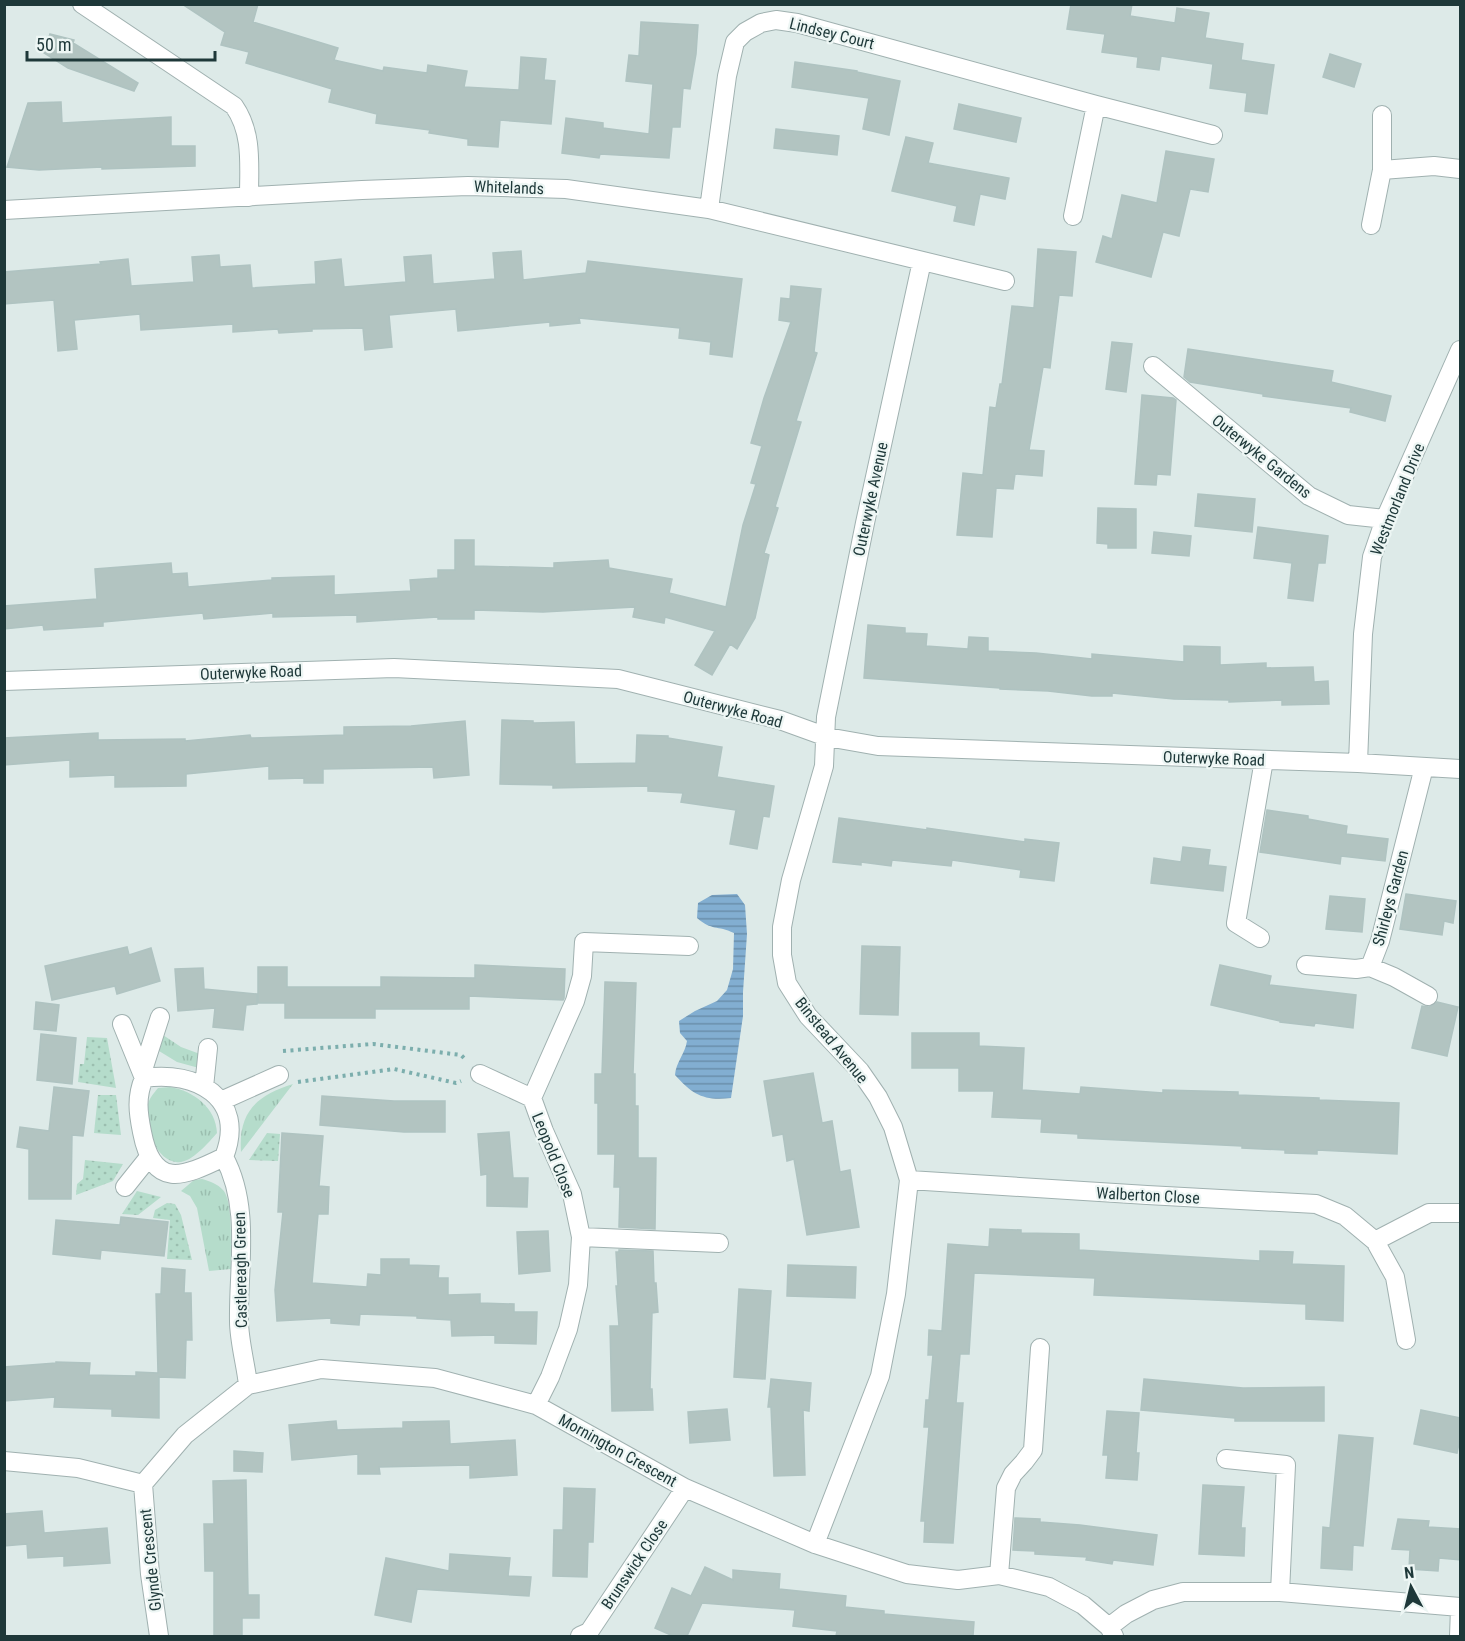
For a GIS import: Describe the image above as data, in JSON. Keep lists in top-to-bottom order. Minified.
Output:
{"streets":{"street":["Lindsey Court","Whitelands","Outerwyke Gardens","Outerwyke Avenue","Westmorland Drive","Outerwyke Road","Shirleys Garden","Binstead Avenue","Leopold Close","Walberton Close","Castlereagh Green","Mornington Crescent","Glynde Crescent","Brunswick Close"]},"crossings":[["Lindsey Court","Whitelands"],["Whitelands","Outerwyke Avenue"],["Outerwyke Gardens","Westmorland Drive"],["Outerwyke Avenue","Outerwyke Road"],["Outerwyke Avenue","Binstead Avenue"],["Westmorland Drive","Outerwyke Road"],["Outerwyke Road","Shirleys Garden"],["Outerwyke Road","Binstead Avenue"],["Binstead Avenue","Walberton Close"],["Binstead Avenue","Mornington Crescent"],["Leopold Close","Mornington Crescent"],["Castlereagh Green","Mornington Crescent"],["Mornington Crescent","Glynde Crescent"],["Mornington Crescent","Brunswick Close"]],"scale_bar":"50 m","north":"top"}
